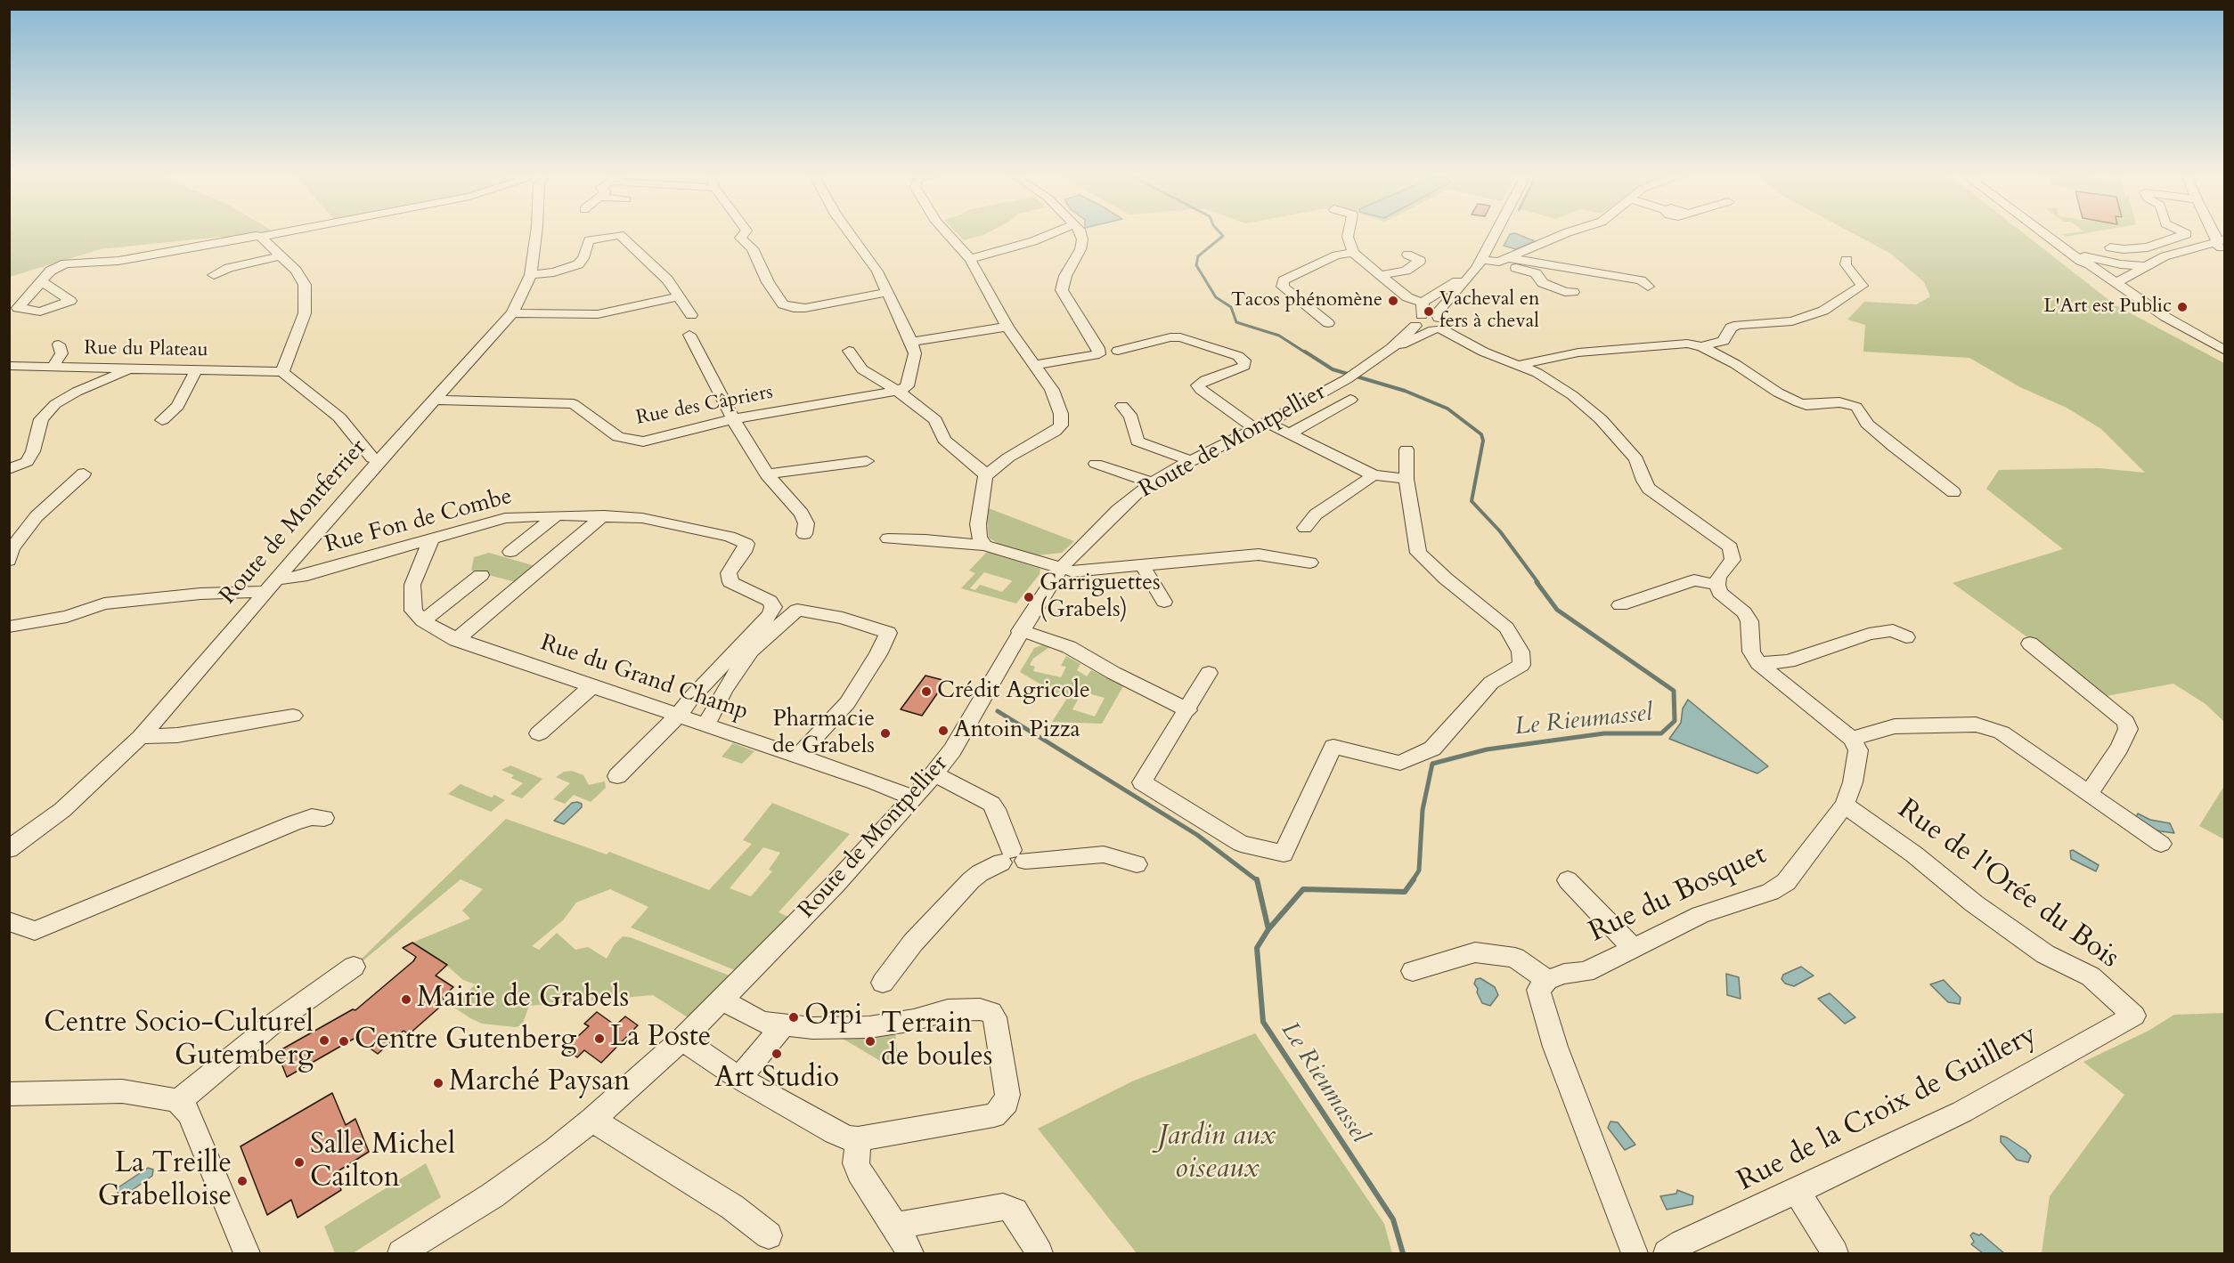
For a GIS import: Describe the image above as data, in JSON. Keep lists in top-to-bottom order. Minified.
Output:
{"streets":{"street":["Rue du Plateau","Rue des Câpriers","Route de Montpellier","Rue Fon de Combe","Route de Montferrier","Rue du Grand Champ","Rue de l'Orée du Bois","Rue du Bosquet","Rue de la Croix de Guillery"]},"crossings":[["Rue des Câpriers","Route de Montferrier"],["Route de Montpellier","Rue du Grand Champ"],["Rue Fon de Combe","Route de Montferrier"],["Rue Fon de Combe","Rue du Grand Champ"],["Rue de l'Orée du Bois","Rue du Bosquet"],["Rue de l'Orée du Bois","Rue de la Croix de Guillery"]],"water":["Le Rieumassel"],"parks":["Jardin aux oiseaux"],"places":["Tacos phénomène","L'Art est Public","Vacheval en fers à cheval","Garriguettes (Grabels)","Crédit Agricole","Antoin Pizza","Pharmacie de Grabels","Mairie de Grabels","Orpi","La Poste","Centre Socio-Culturel Gutemberg","Centre Gutenberg","Terrain de boules","Art Studio","Marché Paysan","Salle Michel Cailton","La Treille Grabelloise"]}
